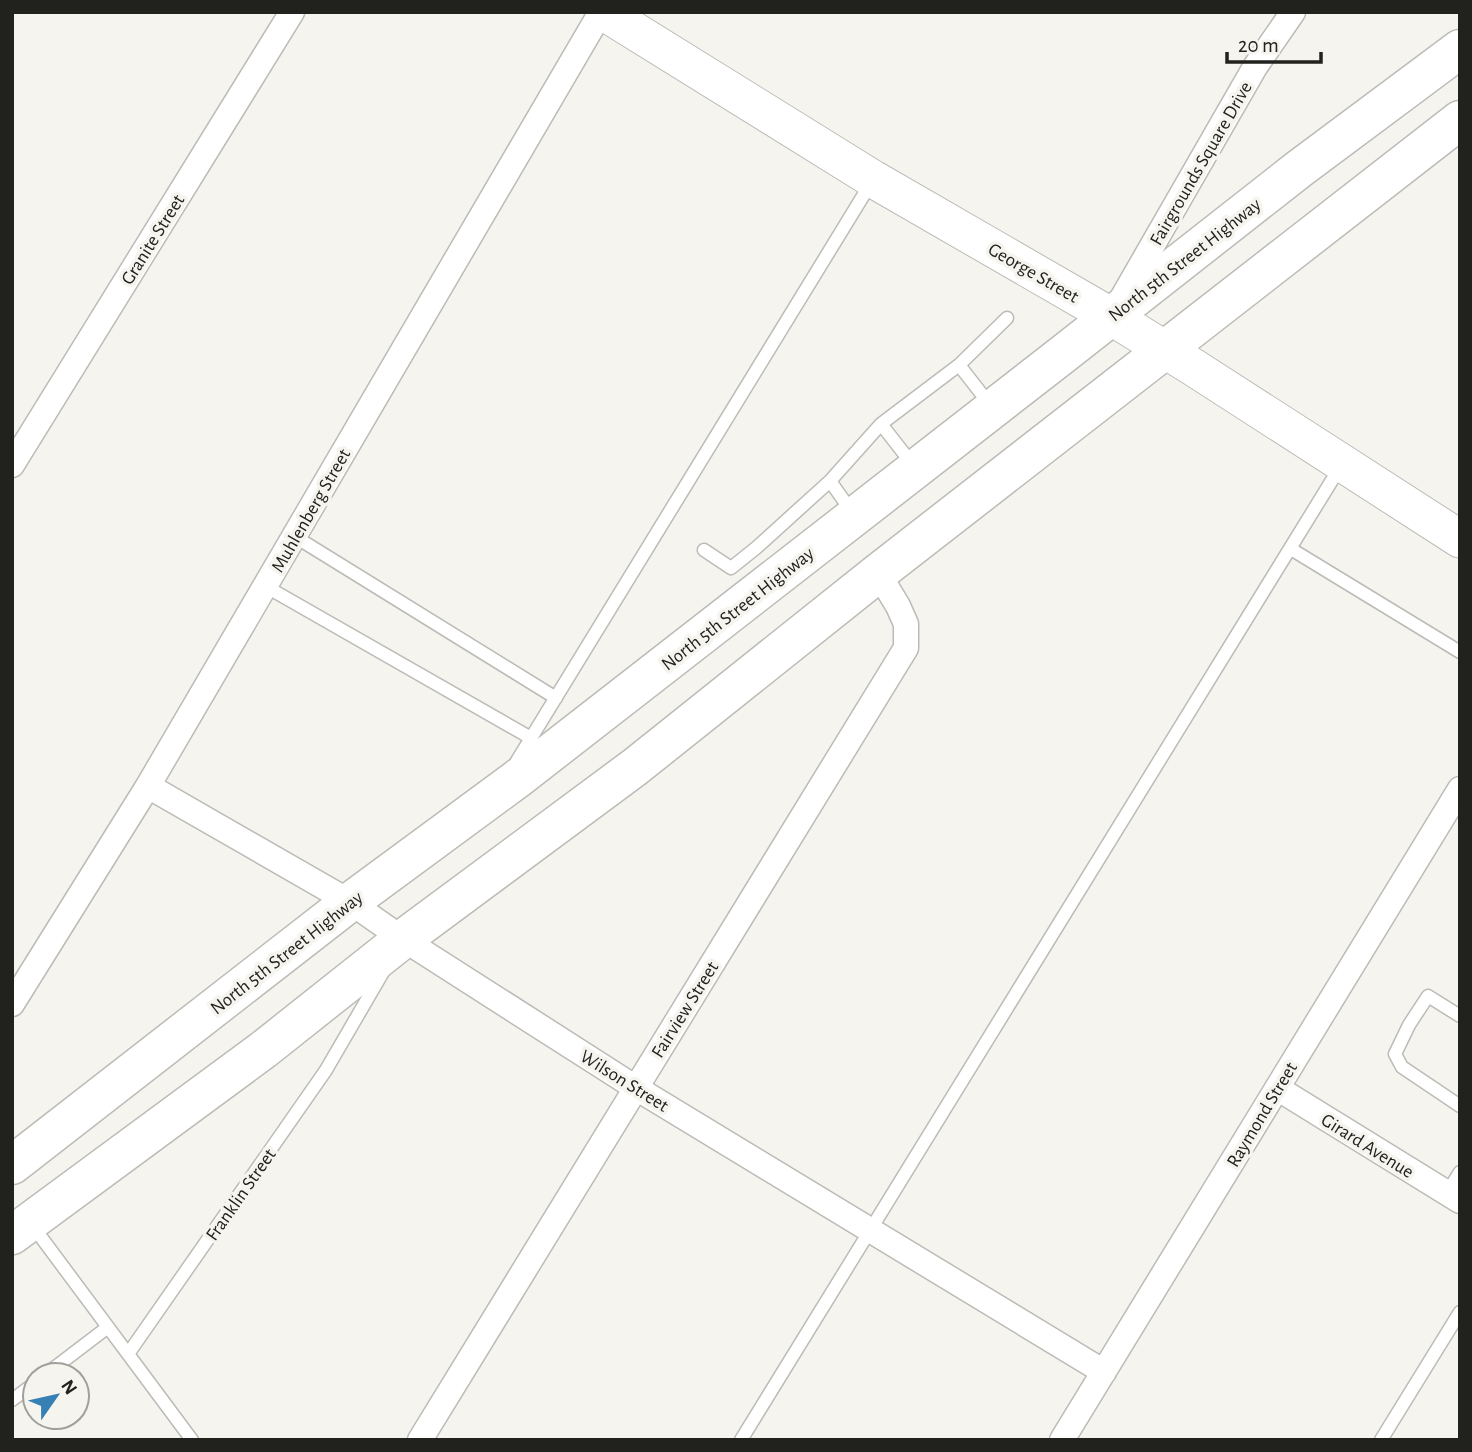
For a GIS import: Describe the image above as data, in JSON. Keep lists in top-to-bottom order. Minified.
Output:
{"streets":{"main road":["North 5th Street Highway"],"street":["Fairgrounds Square Drive","Granite Street","George Street","Muhlenberg Street","Fairview Street","Wilson Street","Raymond Street","Girard Avenue"],"lane":["Franklin Street"]},"crossings":[["Fairgrounds Square Drive","North 5th Street Highway"],["Fairgrounds Square Drive","George Street"],["North 5th Street Highway","George Street"],["North 5th Street Highway","Wilson Street"],["George Street","Muhlenberg Street"],["Muhlenberg Street","Wilson Street"],["Fairview Street","Wilson Street"],["Wilson Street","Raymond Street"],["Wilson Street","Franklin Street"],["Raymond Street","Girard Avenue"]],"scale_bar":"20 m","north":"top right"}
